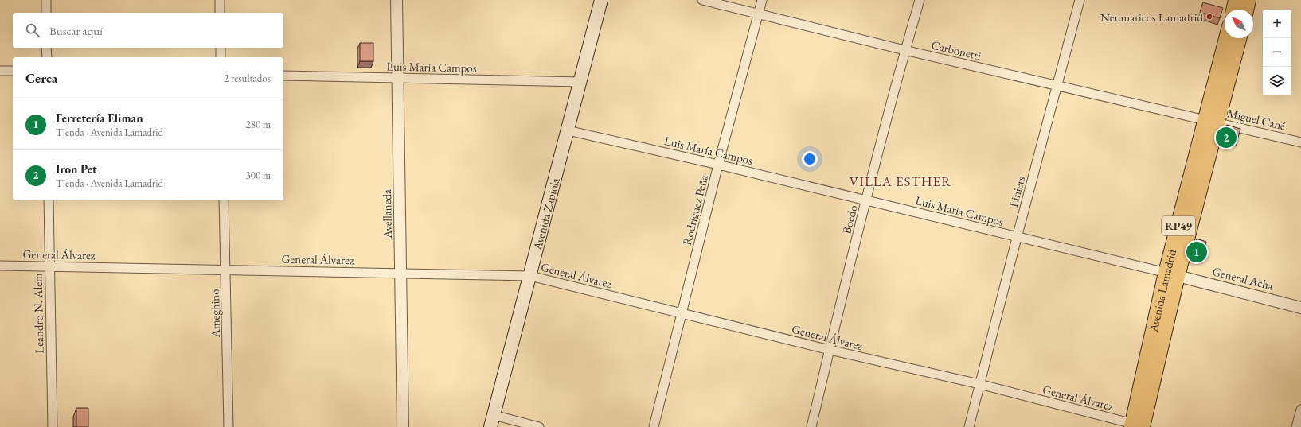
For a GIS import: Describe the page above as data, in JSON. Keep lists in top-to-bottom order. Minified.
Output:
{"streets":{"main road":["Avenida Zapiola","RP49","Avenida Lamadrid"],"street":["Carbonetti","Luis María Campos","Miguel Cané","Liniers","Rodríguez Peña","Avellaneda","Boedo","General Álvarez","General Acha","Leandro N. Alem","Ameghino"]},"crossings":[["Carbonetti","Miguel Cané"],["Carbonetti","Liniers"],["Carbonetti","Rodríguez Peña"],["Carbonetti","Boedo"],["Carbonetti","Avenida Lamadrid"],["Luis María Campos","Liniers"],["Luis María Campos","Rodríguez Peña"],["Luis María Campos","Avellaneda"],["Luis María Campos","Avenida Zapiola"],["Luis María Campos","Boedo"],["Luis María Campos","General Acha"],["Luis María Campos","Avenida Lamadrid"],["Miguel Cané","Avenida Lamadrid"],["Liniers","General Álvarez"],["Rodríguez Peña","General Álvarez"],["Avellaneda","General Álvarez"],["Avenida Zapiola","General Álvarez"],["Boedo","General Álvarez"],["General Álvarez","Avenida Lamadrid"],["General Álvarez","Leandro N. Alem"],["General Álvarez","Ameghino"],["General Acha","Avenida Lamadrid"]],"districts":["VILLA ESTHER"],"places":["Neumaticos Lamadrid"],"north":"top left","page":{"map_buttons":["+","−"],"search":"Buscar aquí","heading":["Cerca","2 resultados"],"list":[{"mark":"1","name":"Ferretería Eliman","note":"Tienda · Avenida Lamadrid","value":"280 m"},{"mark":"2","name":"Iron Pet","note":"Tienda · Avenida Lamadrid","value":"300 m"}],"pins":["2","1"]}}
